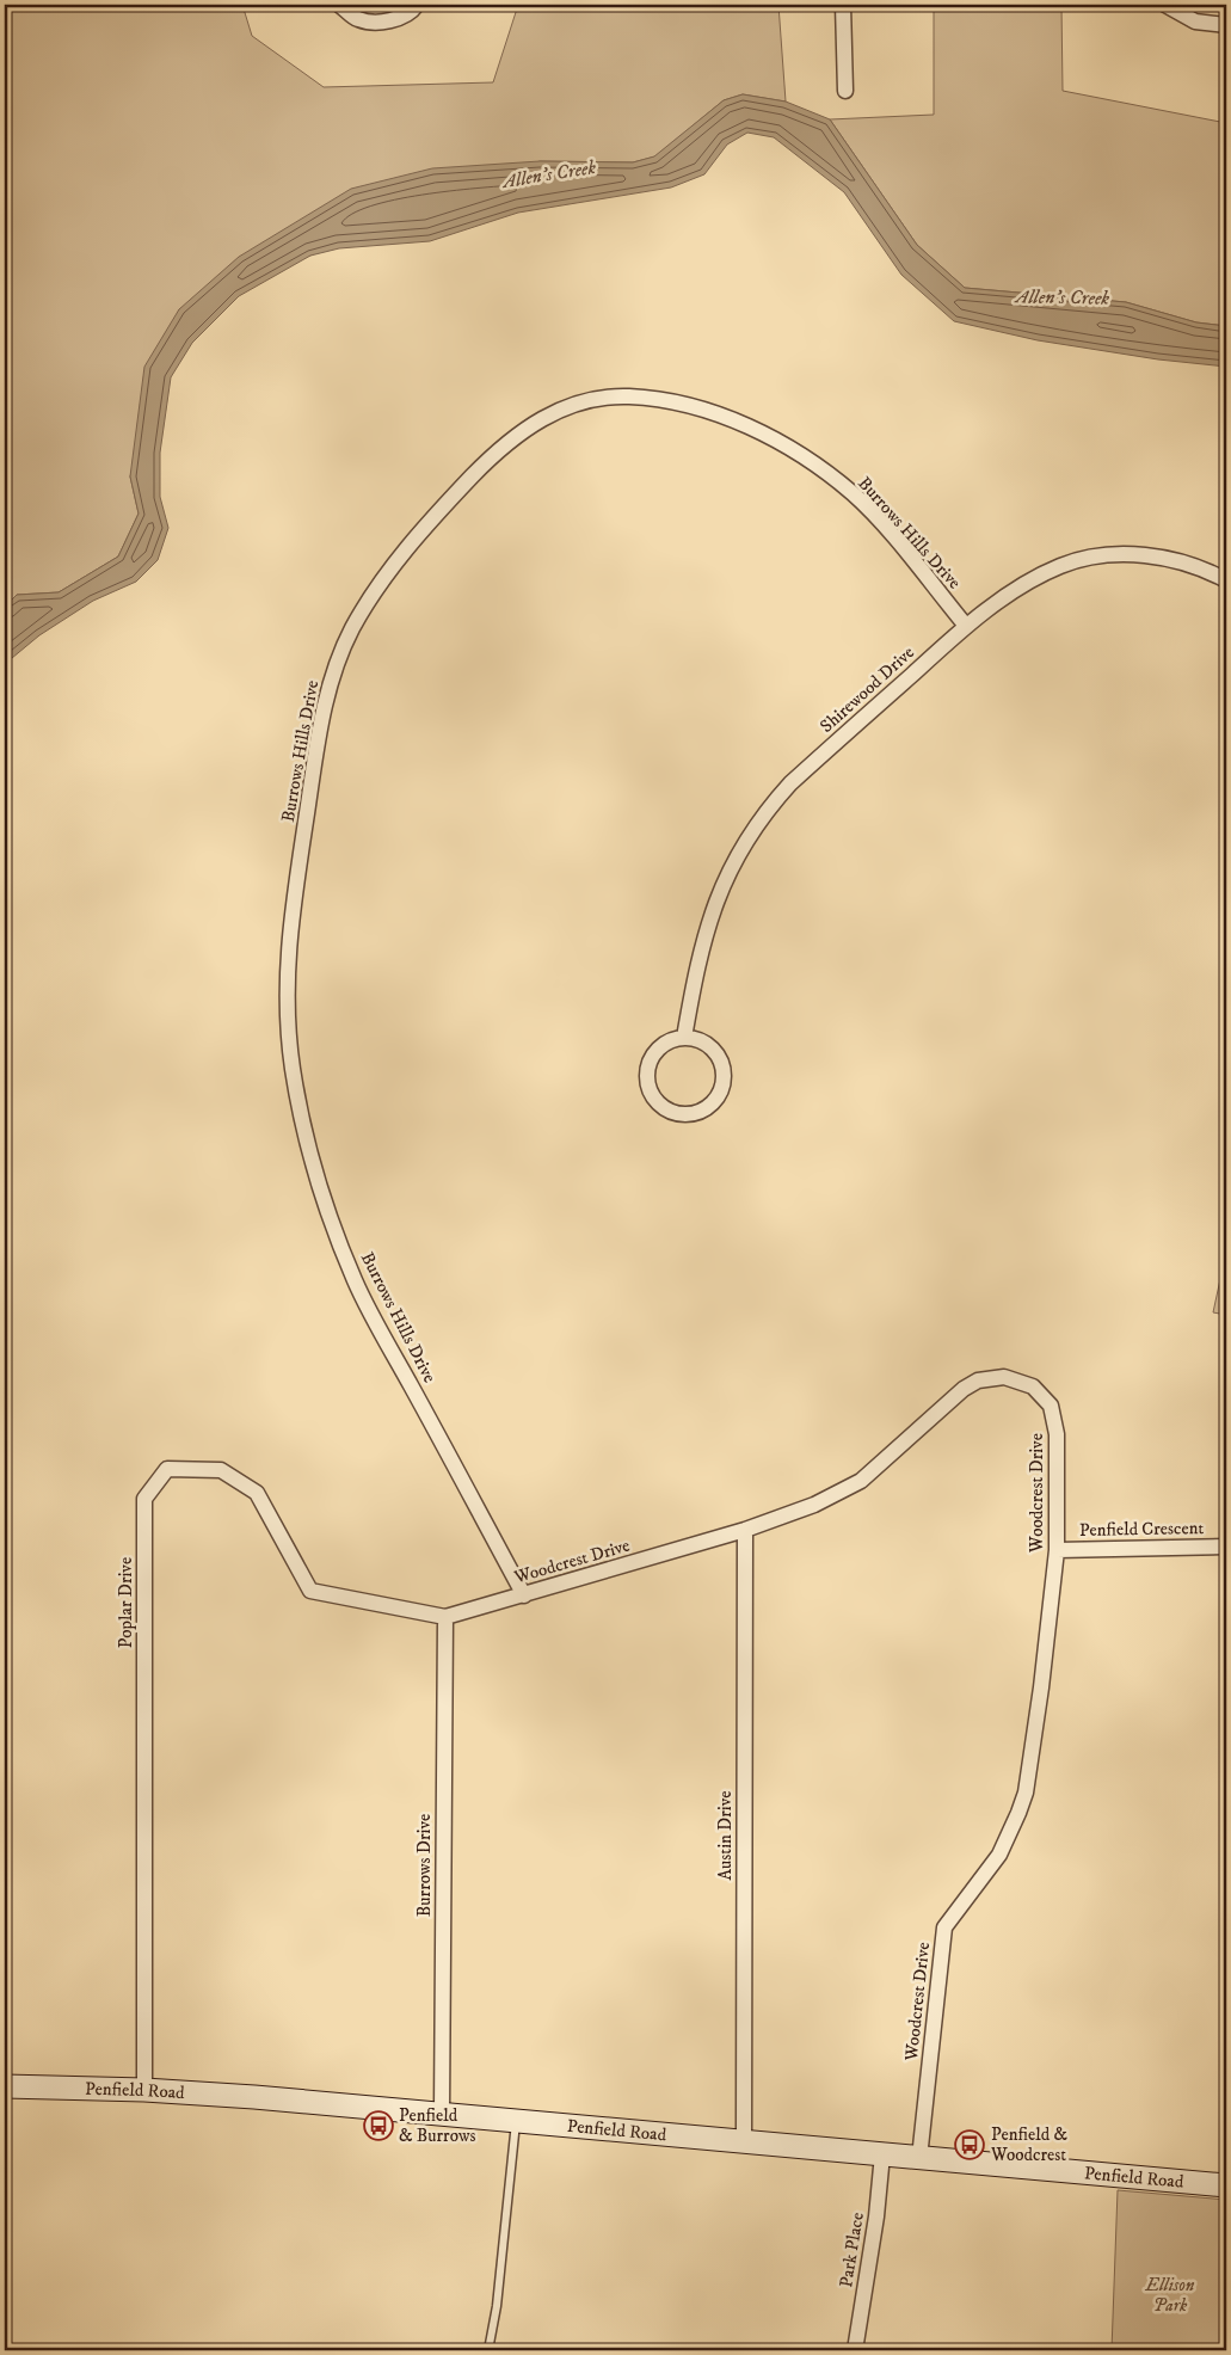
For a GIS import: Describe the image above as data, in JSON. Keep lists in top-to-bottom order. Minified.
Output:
{"streets":{"main road":["Penfield Road"],"street":["Burrows Hills Drive","Shirewood Drive","Woodcrest Drive","Penfield Crescent","Poplar Drive","Austin Drive","Burrows Drive","Park Place"]},"crossings":[["Burrows Hills Drive","Shirewood Drive"],["Burrows Hills Drive","Woodcrest Drive"],["Woodcrest Drive","Penfield Crescent"],["Woodcrest Drive","Poplar Drive"],["Woodcrest Drive","Austin Drive"],["Woodcrest Drive","Burrows Drive"],["Woodcrest Drive","Penfield Road"],["Poplar Drive","Burrows Drive"],["Poplar Drive","Penfield Road"],["Austin Drive","Penfield Road"],["Burrows Drive","Penfield Road"],["Penfield Road","Park Place"]],"water":["Allen's Creek"],"parks":["Ellison Park"],"places":{"bus stop":["Penfield & Burrows","Penfield & Woodcrest"]}}
